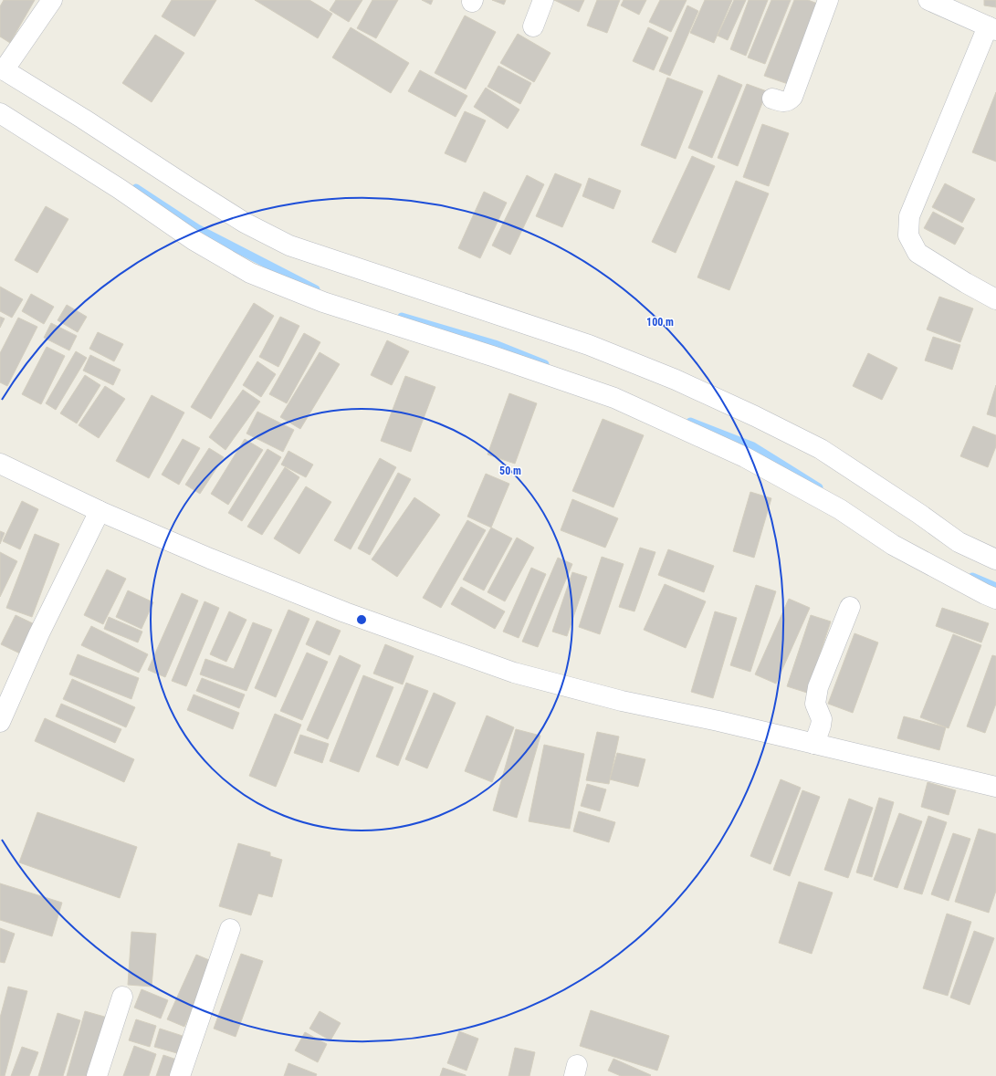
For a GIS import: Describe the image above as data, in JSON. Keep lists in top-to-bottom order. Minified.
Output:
{"rings":["100 m","50 m"]}
